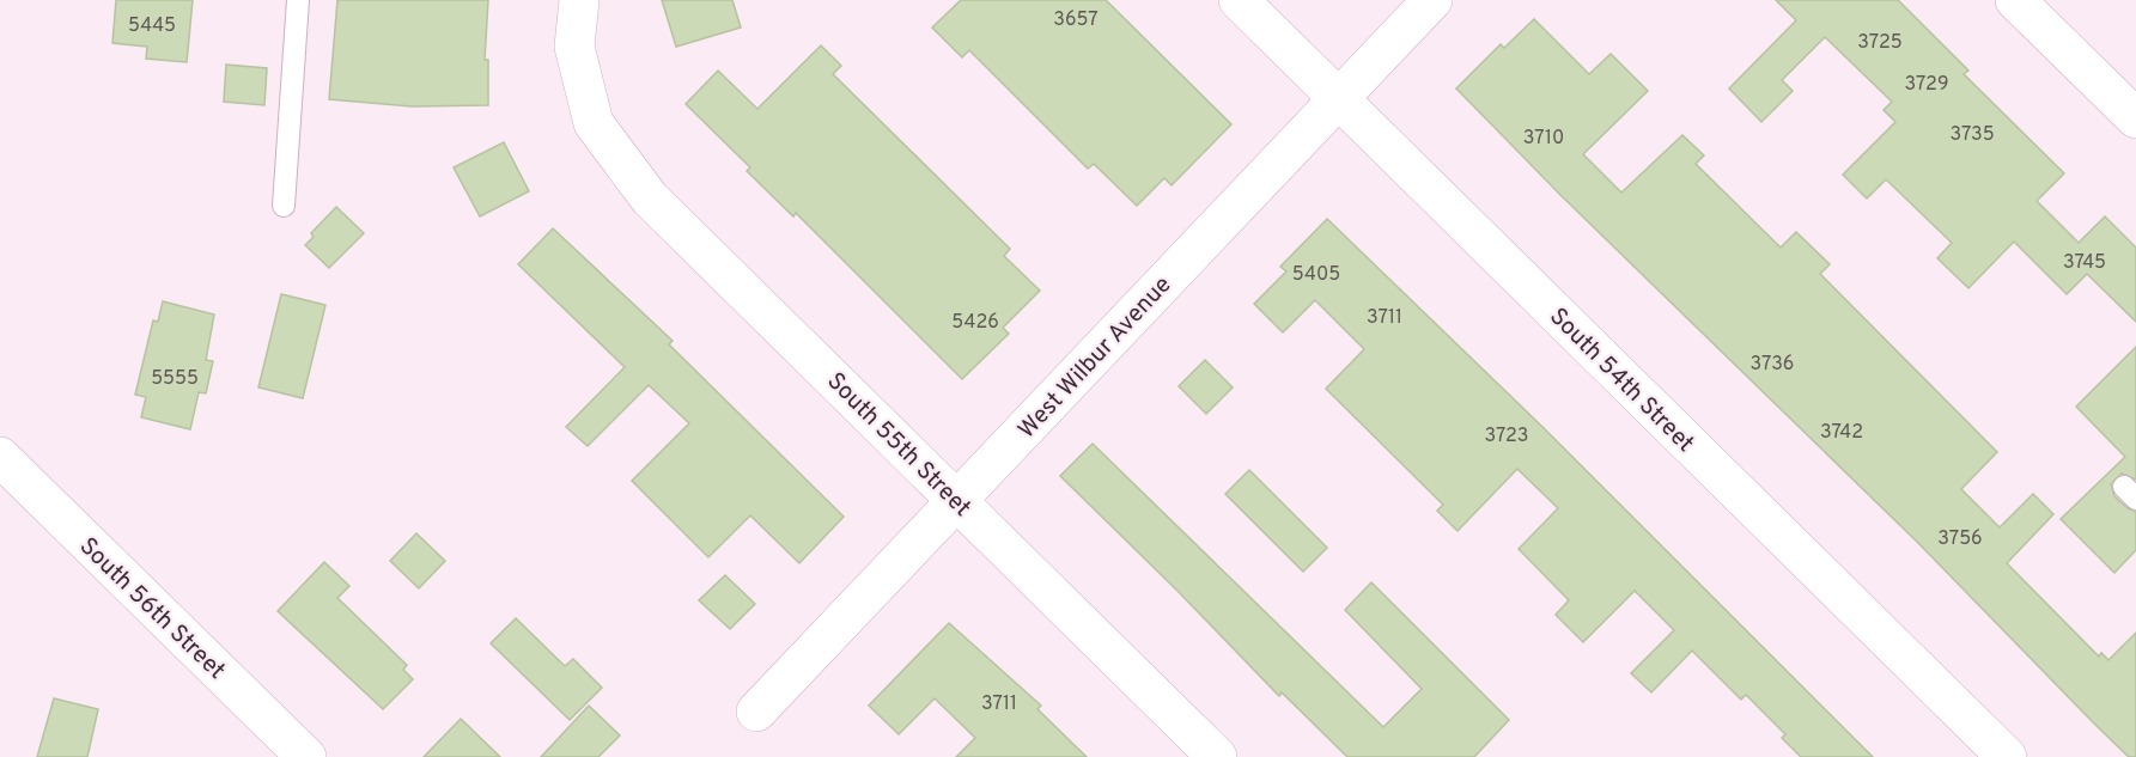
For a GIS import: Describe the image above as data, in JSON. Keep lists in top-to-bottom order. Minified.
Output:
{"streets":{"street":["West Wilbur Avenue","South 54th Street","South 55th Street","South 56th Street"]},"crossings":[["West Wilbur Avenue","South 54th Street"],["West Wilbur Avenue","South 55th Street"]],"house_numbers":["3657","5445","3725","3729","3735","3710","3745","5405","3711","5426","3736","5555","3742","3723","3756","3711"]}
